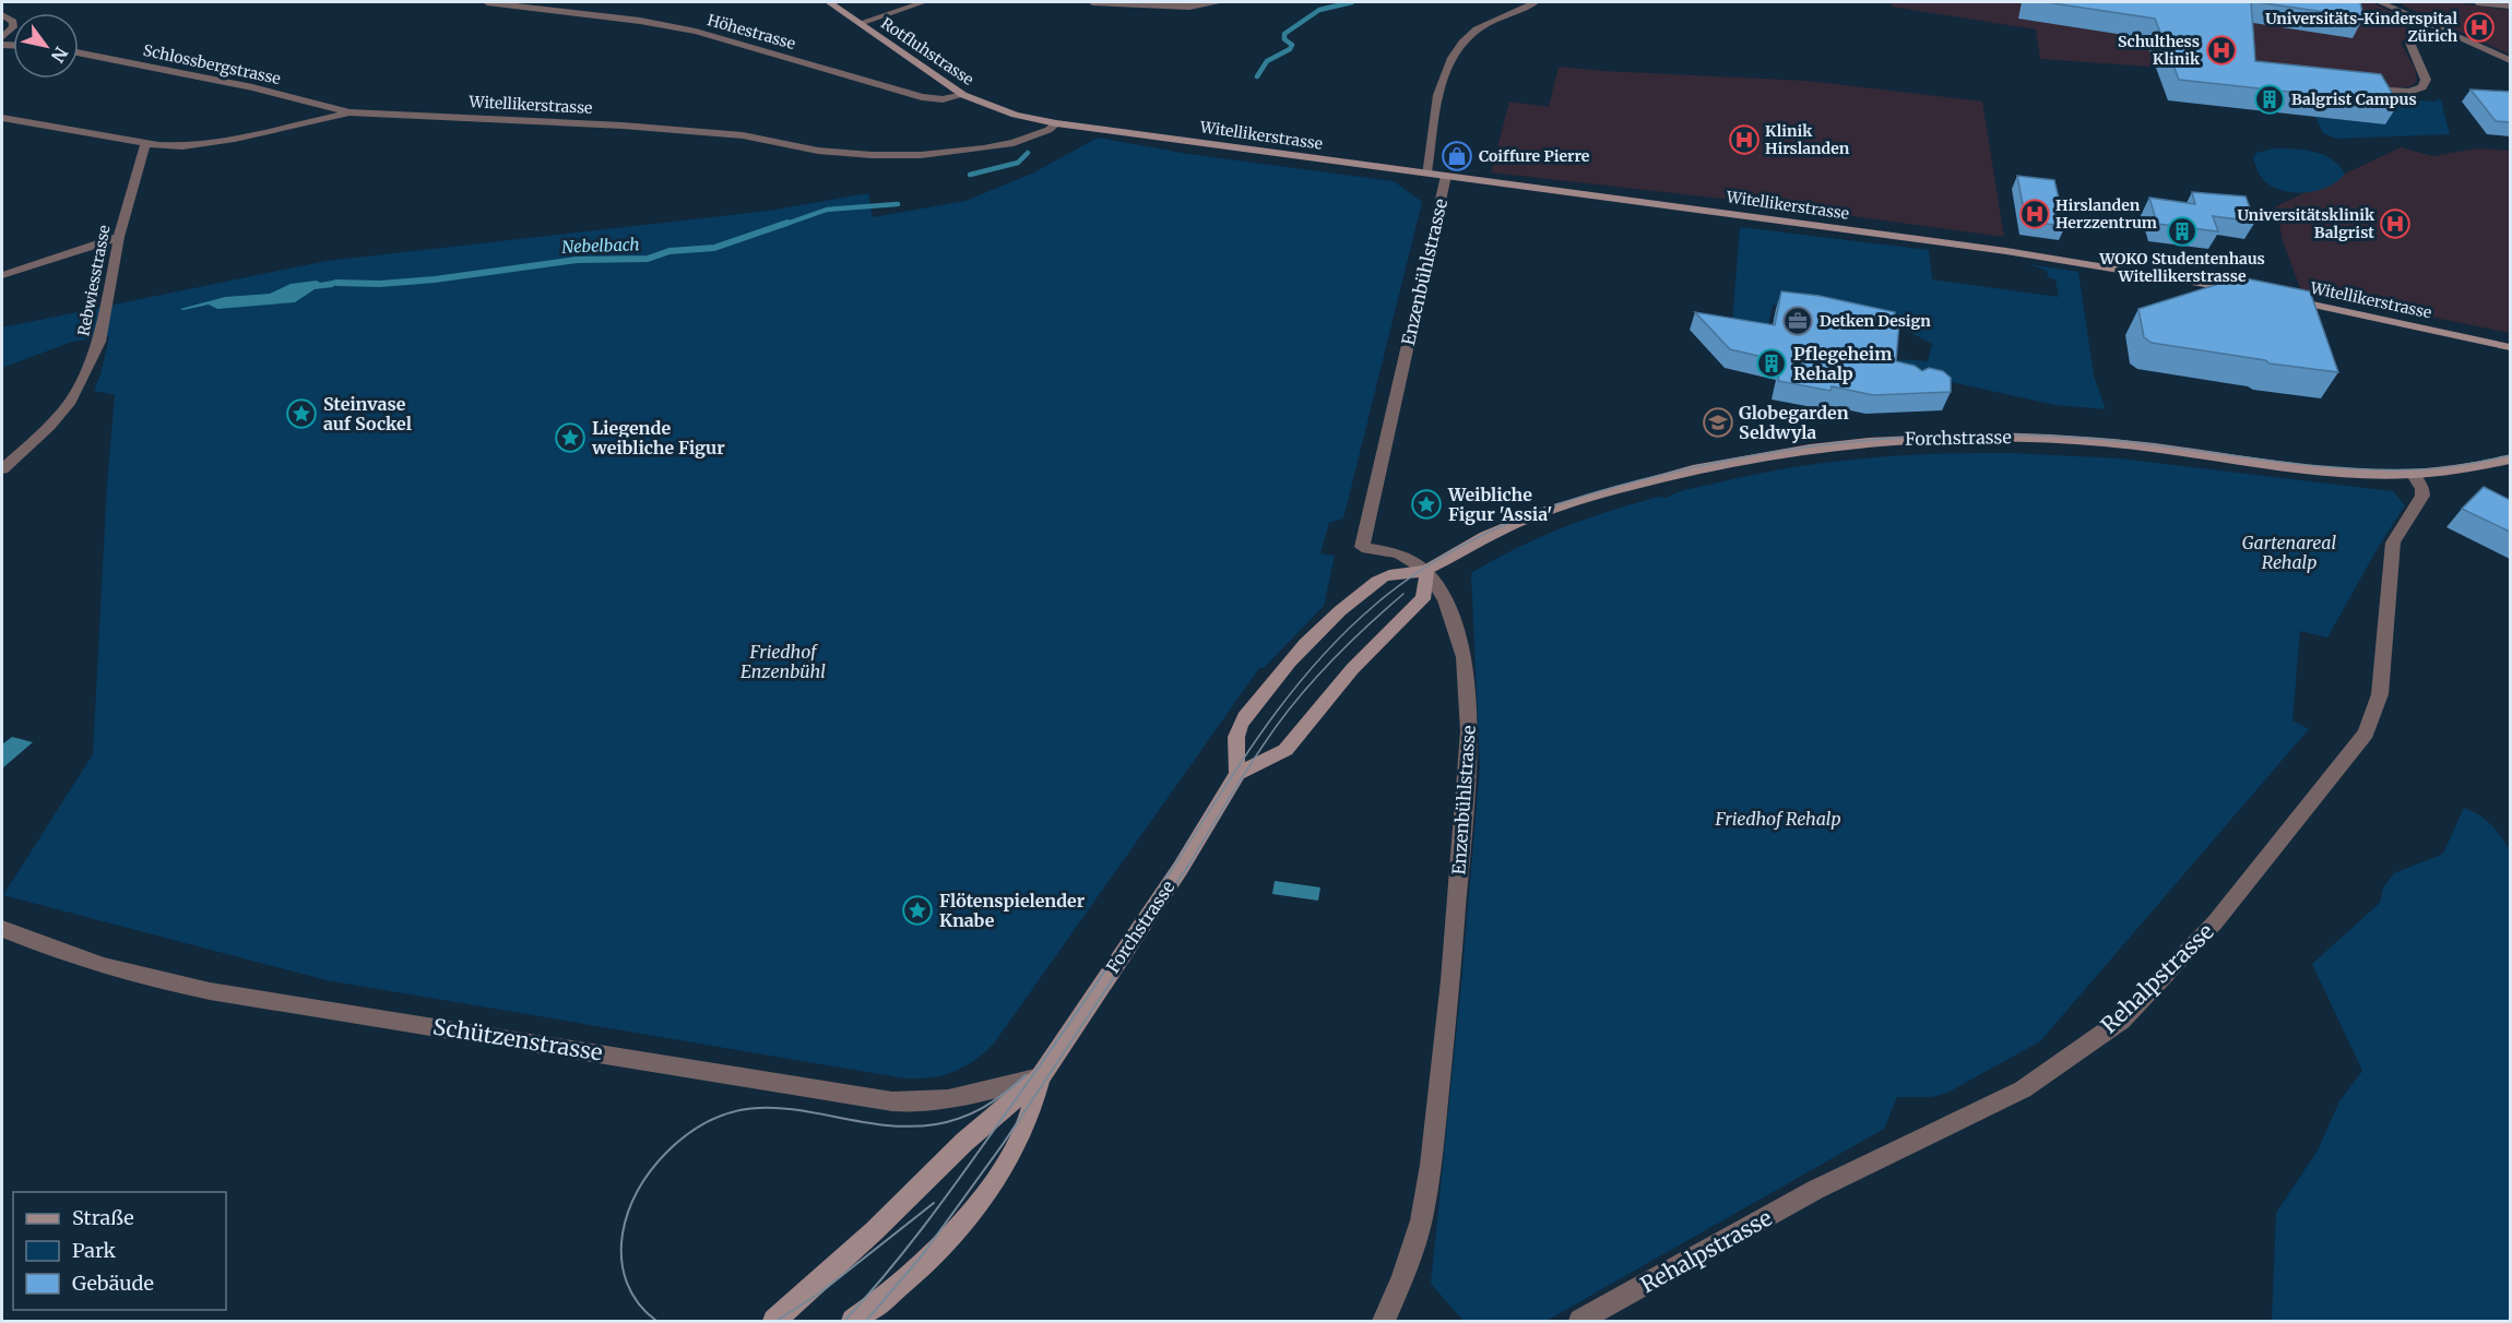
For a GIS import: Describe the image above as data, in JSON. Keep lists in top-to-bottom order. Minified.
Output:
{"streets":{"main road":["Rotfluhstrasse","Witellikerstrasse","Forchstrasse"],"street":["Höhestrasse","Schlossbergstrasse","Enzenbühlstrasse","Rebwiesstrasse","Rehalpstrasse","Schützenstrasse"]},"crossings":[["Höhestrasse","Rotfluhstrasse"],["Rotfluhstrasse","Witellikerstrasse"],["Schlossbergstrasse","Witellikerstrasse"],["Witellikerstrasse","Enzenbühlstrasse"],["Witellikerstrasse","Rebwiesstrasse"],["Enzenbühlstrasse","Forchstrasse"],["Forchstrasse","Rehalpstrasse"],["Forchstrasse","Schützenstrasse"]],"water":["Nebelbach"],"parks":["Gartenareal Rehalp","Friedhof Enzenbühl","Friedhof Rehalp"],"places":{"hospital":["Universitäts-Kinderspital Zürich","Schulthess Klinik","Klinik Hirslanden","Hirslanden Herzzentrum","Universitätsklinik Balgrist"],"building":["Balgrist Campus","WOKO Studentenhaus Witellikerstrasse","Pflegeheim Rehalp"],"shop":["Coiffure Pierre"],"office":["Detken Design"],"place":["Steinvase auf Sockel","Liegende weibliche Figur","Weibliche Figur 'Assia'","Flötenspielender Knabe"],"school or university":["Globegarden Seldwyla"]},"legend":["Straße","Park","Gebäude"],"north":"bottom right"}
